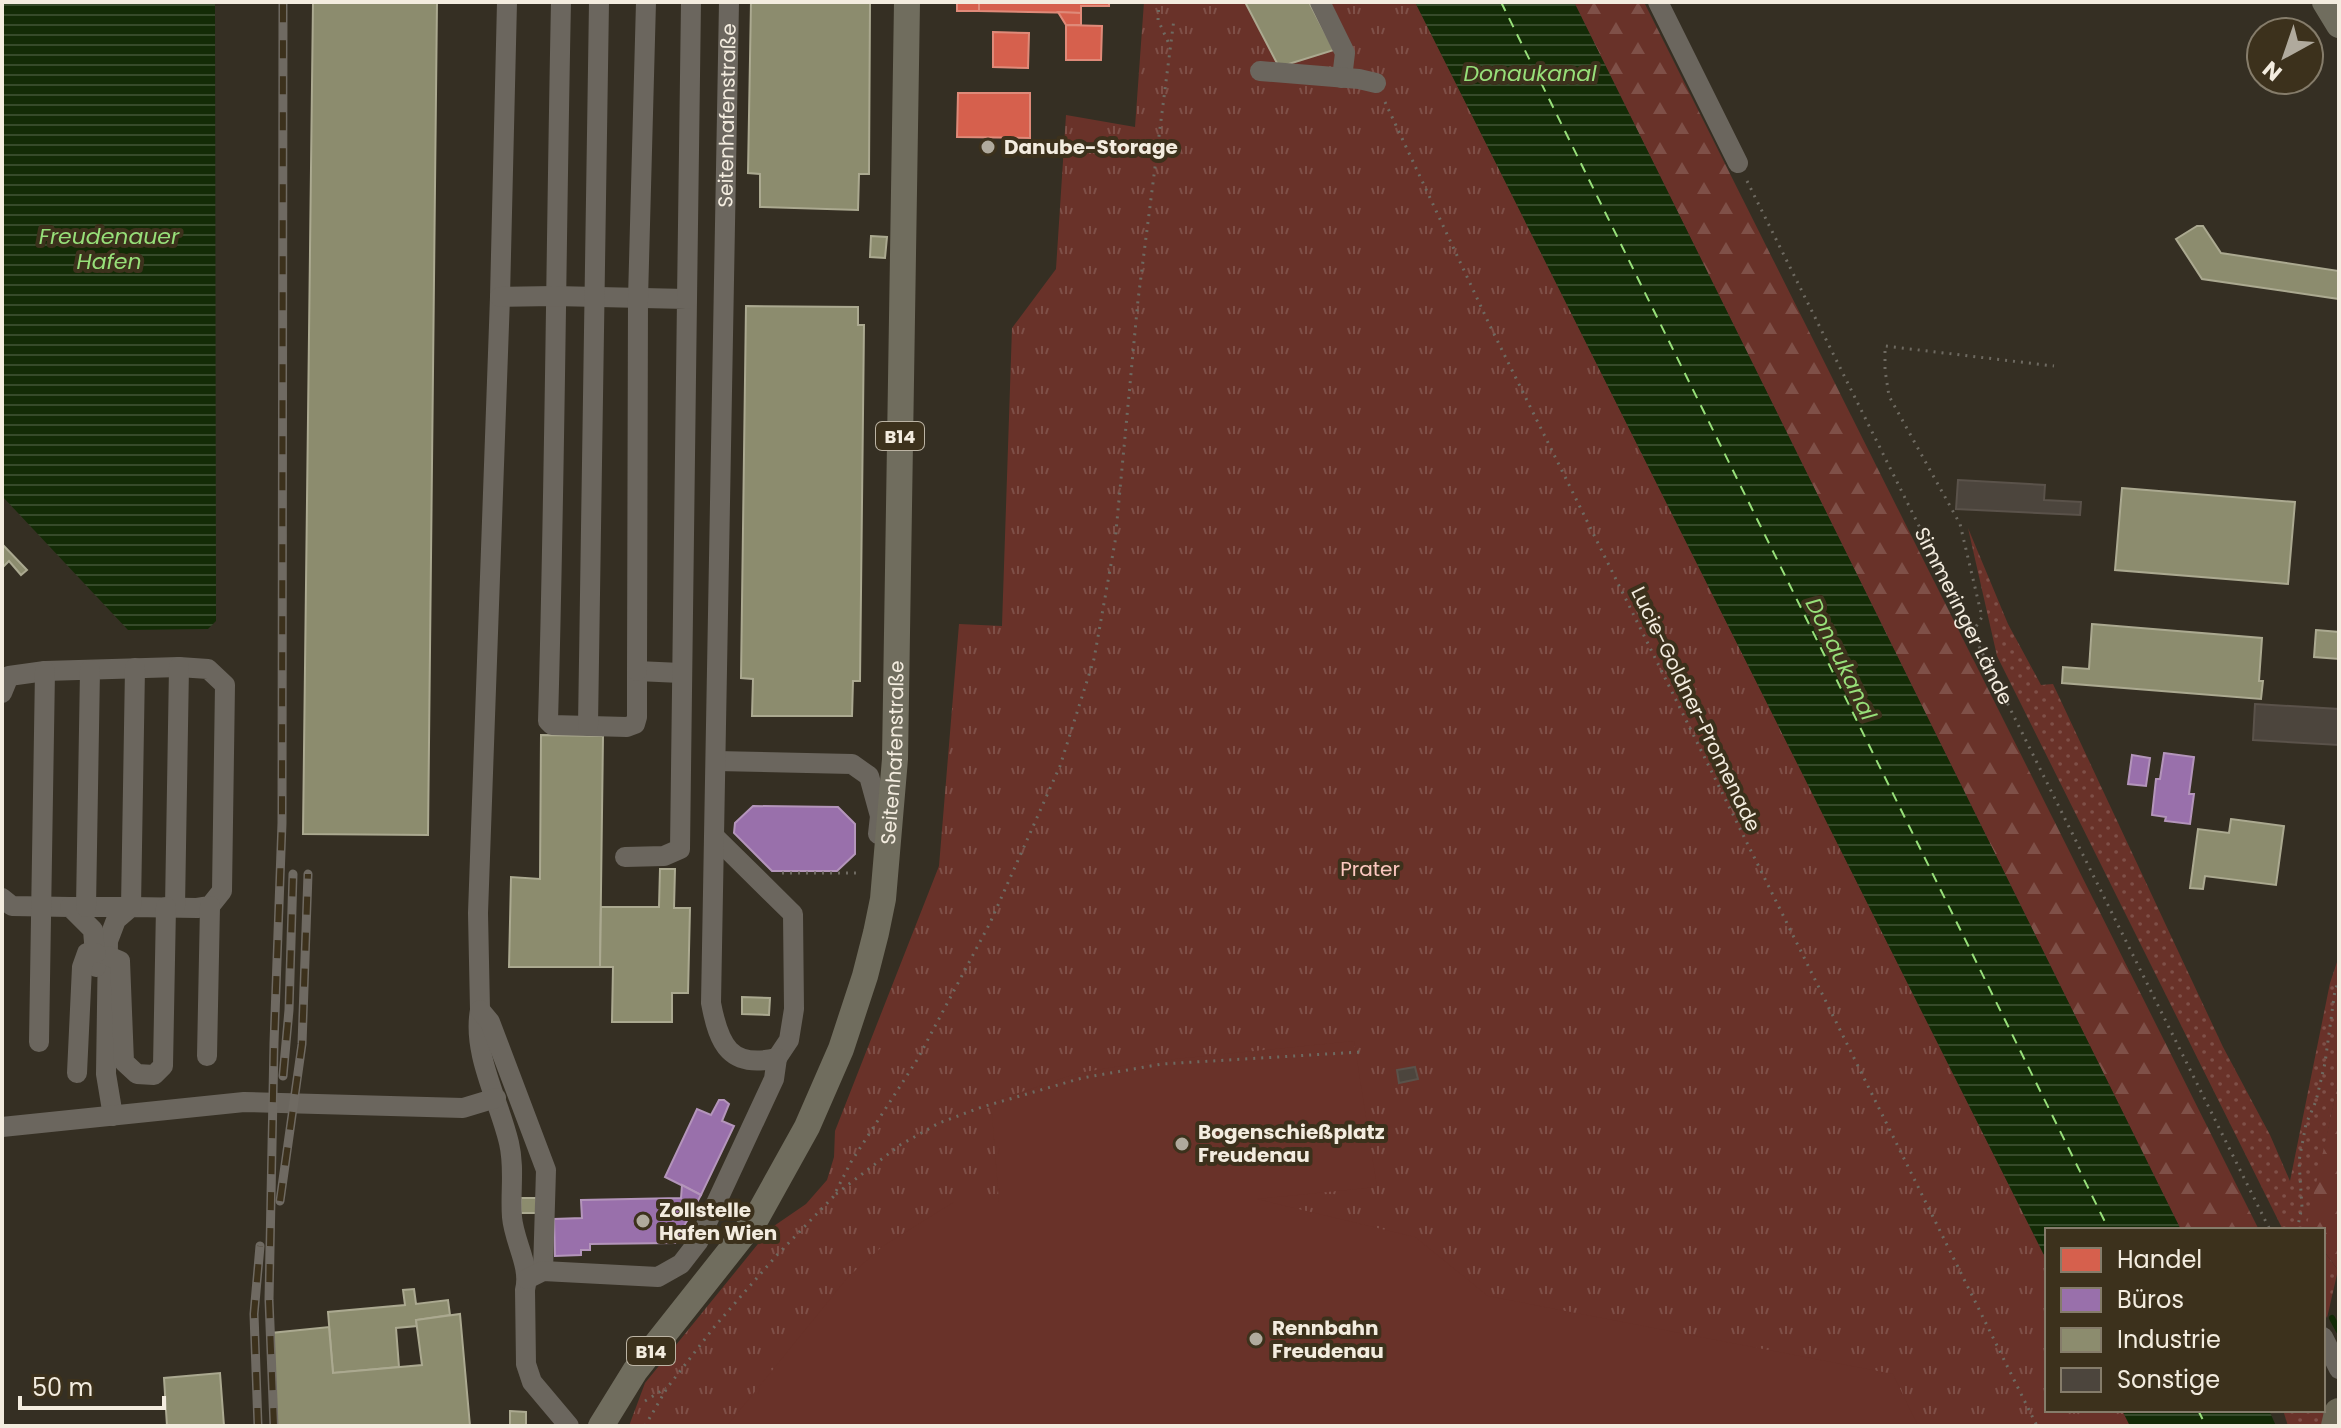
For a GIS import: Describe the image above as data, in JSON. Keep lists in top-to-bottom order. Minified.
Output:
{"streets":{"main road":["Seitenhafenstraße","B14"],"path":["Simmeringer Lände","Lucie-Goldner-Promenade"]},"water":["Donaukanal","Freudenauer Hafen"],"parks":["Prater"],"places":["Danube-Storage","Bogenschießplatz Freudenau","Zollstelle Hafen Wien","Rennbahn Freudenau"],"legend":["Handel","Büros","Industrie","Sonstige"],"scale_bar":"50 m","north":"bottom left"}
